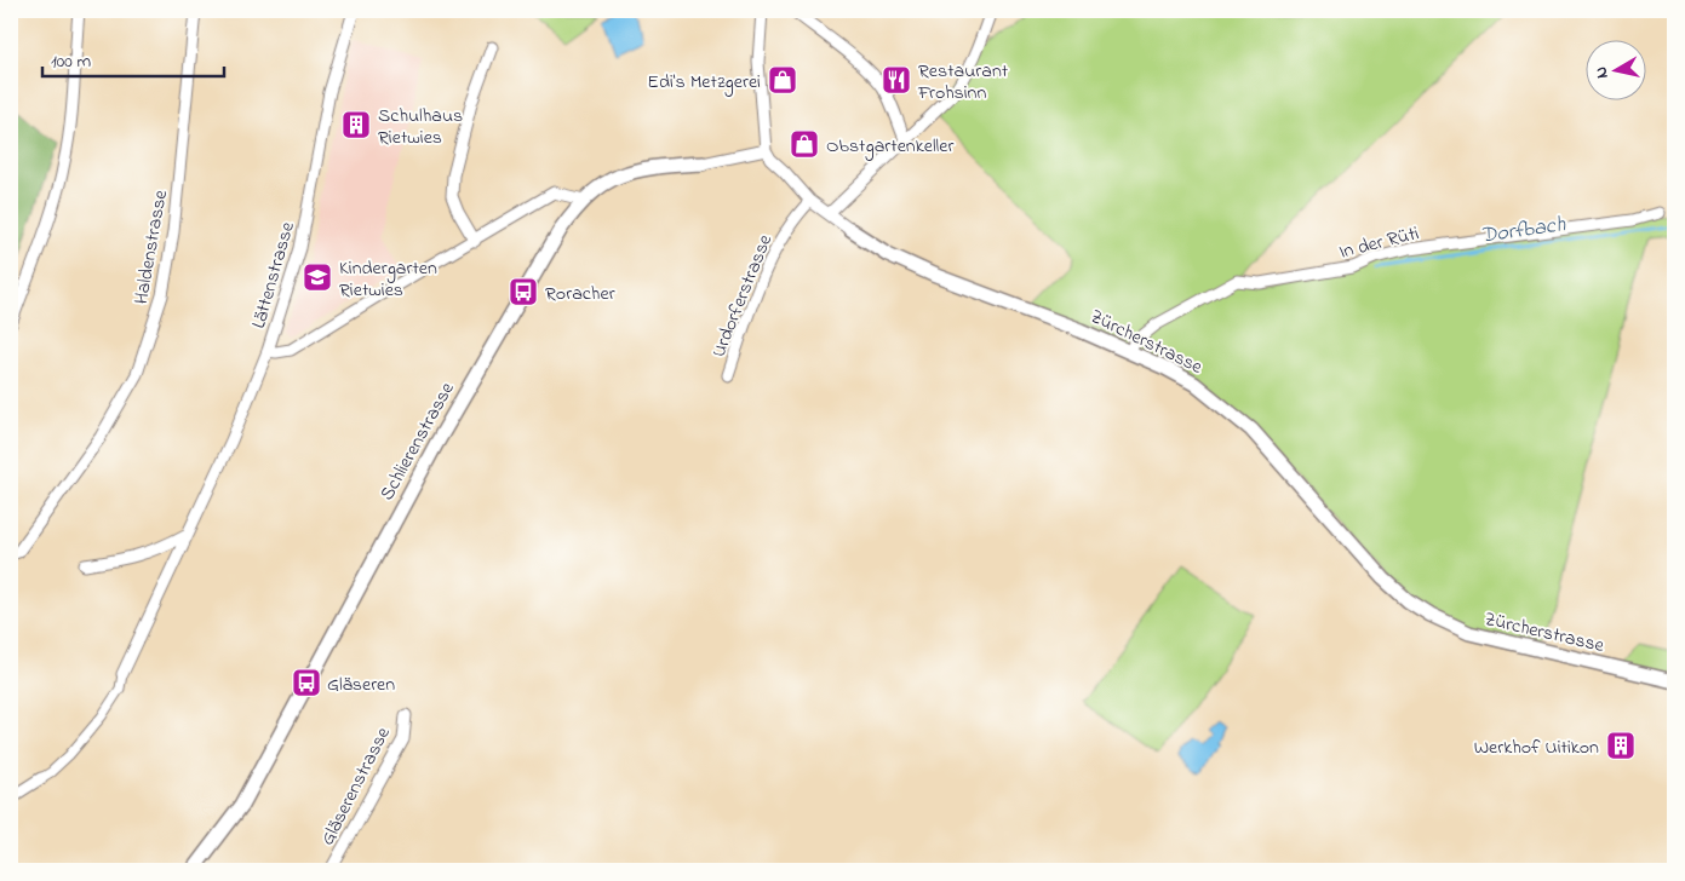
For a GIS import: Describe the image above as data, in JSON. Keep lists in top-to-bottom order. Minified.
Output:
{"streets":{"street":["In der Rüti","Haldenstrasse","Lättenstrasse","Urdorferstrasse","Zürcherstrasse","Schlierenstrasse","Gläserenstrasse"]},"crossings":[["In der Rüti","Zürcherstrasse"],["Urdorferstrasse","Zürcherstrasse"],["Zürcherstrasse","Schlierenstrasse"]],"water":["Dorfbach"],"places":{"shop":["Edi's Metzgerei","Obstgartenkeller"],"restaurant":["Restaurant Frohsinn"],"building":["Schulhaus Rietwies","Werkhof Uitikon"],"school or university":["Kindergarten Rietwies"],"bus stop":["Roracher","Gläseren"]},"scale_bar":"100 m","north":"left"}
